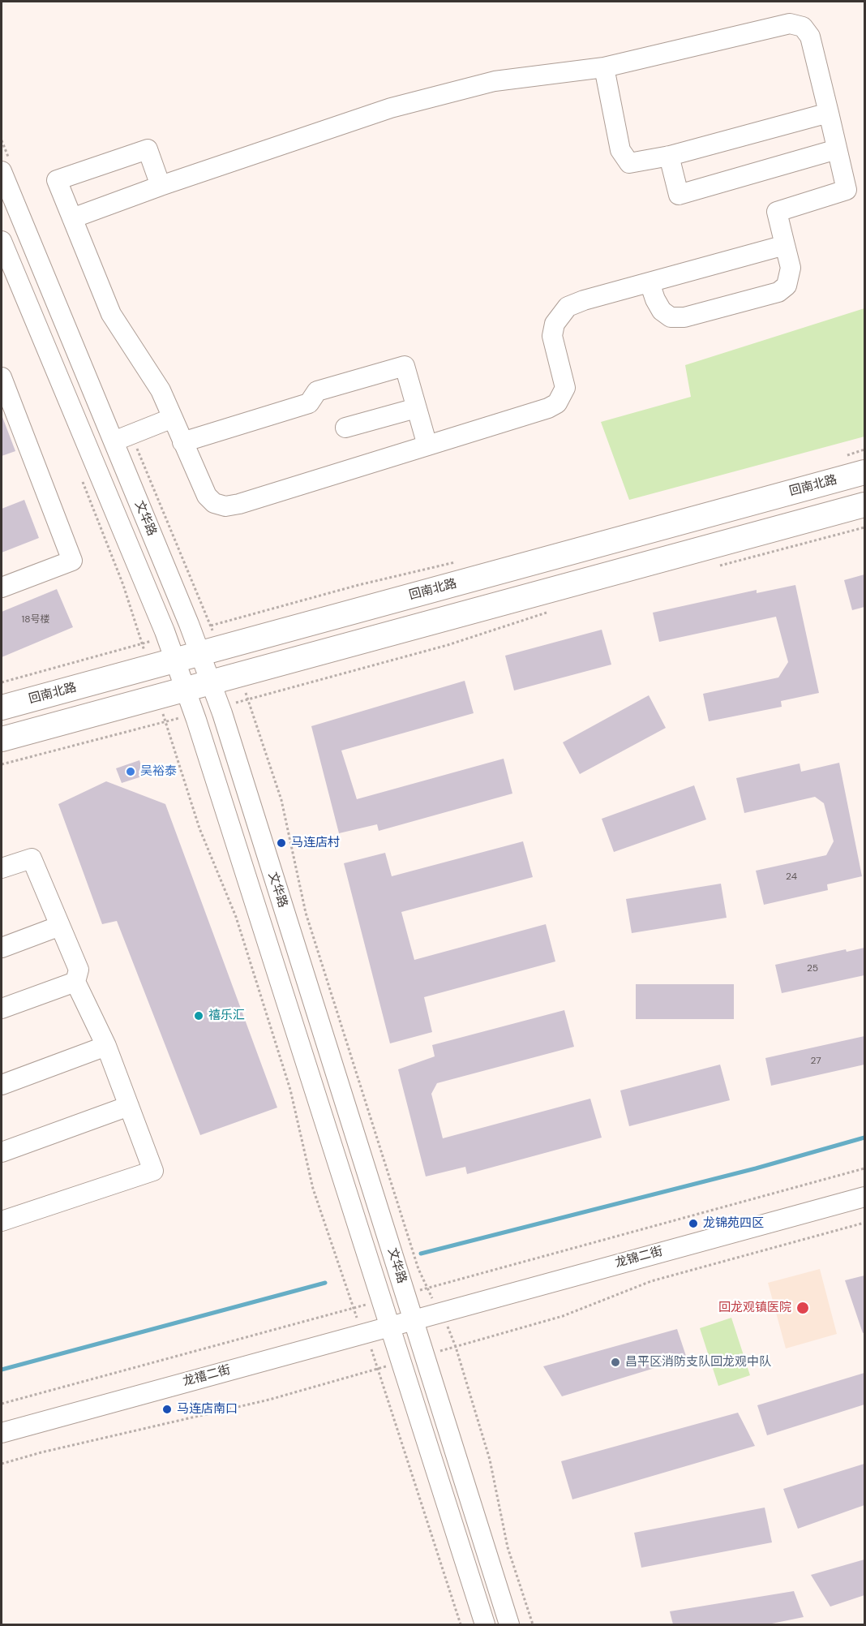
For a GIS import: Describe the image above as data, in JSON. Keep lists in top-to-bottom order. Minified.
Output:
{"streets":{"main road":["回南北路"],"street":["文华路","龙锦二街","龙禧二街"]},"crossings":[["回南北路","文华路"],["文华路","龙锦二街"],["文华路","龙禧二街"],["龙锦二街","龙禧二街"]],"places":["吴裕泰","马连店村","禧乐汇","龙锦苑四区","回龙观镇医院","昌平区消防支队回龙观中队","马连店南口"],"house_numbers":["18号楼","24","25","27"]}
